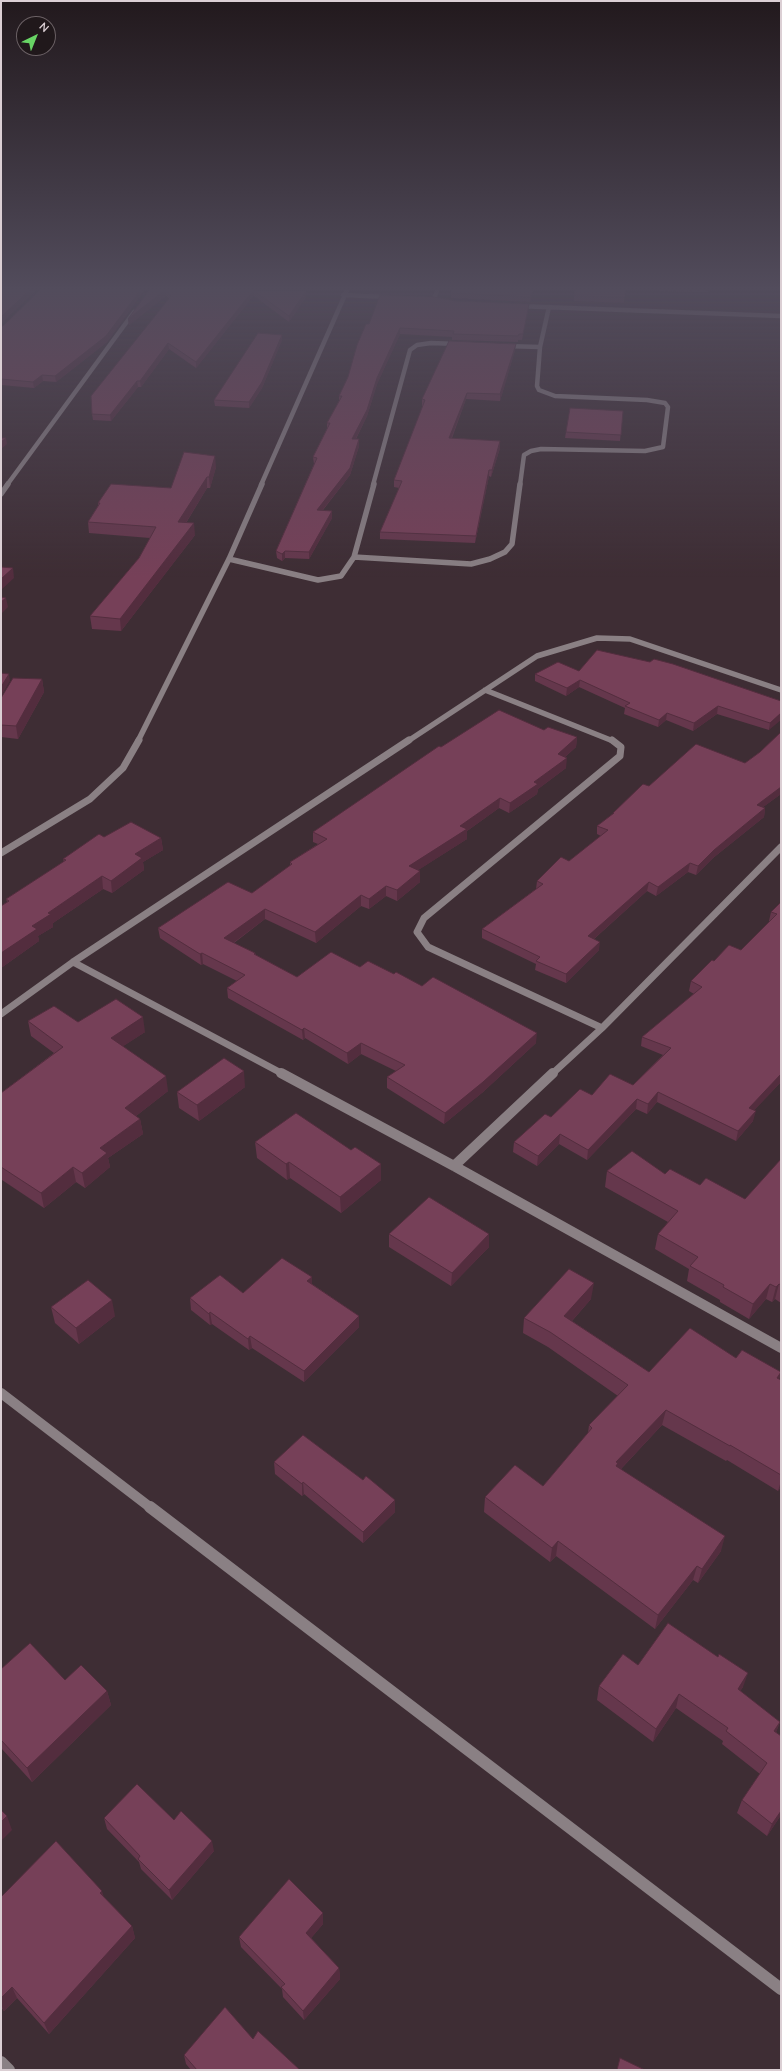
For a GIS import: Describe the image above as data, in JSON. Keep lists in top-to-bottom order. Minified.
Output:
{"north":"top right"}
